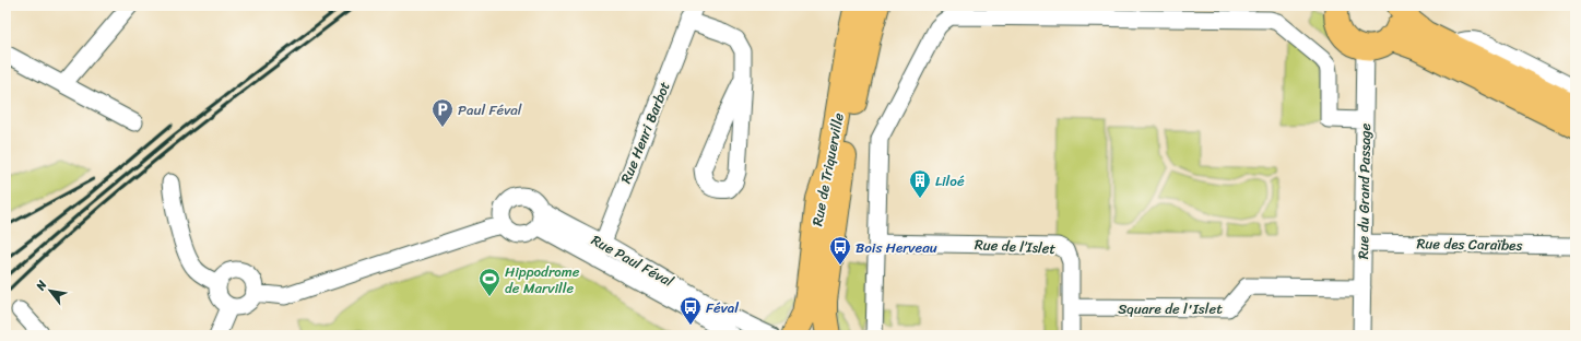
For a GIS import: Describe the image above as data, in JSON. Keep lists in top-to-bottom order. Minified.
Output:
{"streets":{"main road":["Rue de Triquerville"],"street":["Rue Henri Barbot","Rue du Grand Passage","Rue des Caraïbes","Rue de l’Islet","Rue Paul Féval","Square de l'Islet"]},"crossings":[["Rue Henri Barbot","Rue Paul Féval"],["Rue du Grand Passage","Rue des Caraïbes"],["Rue du Grand Passage","Square de l'Islet"],["Rue de l’Islet","Square de l'Islet"]],"places":{"parking":["Paul Féval"],"building":["Liloé"],"bus stop":["Bois Herveau","Féval"],"sports":["Hippodrome de Marville"]},"north":"top left"}
